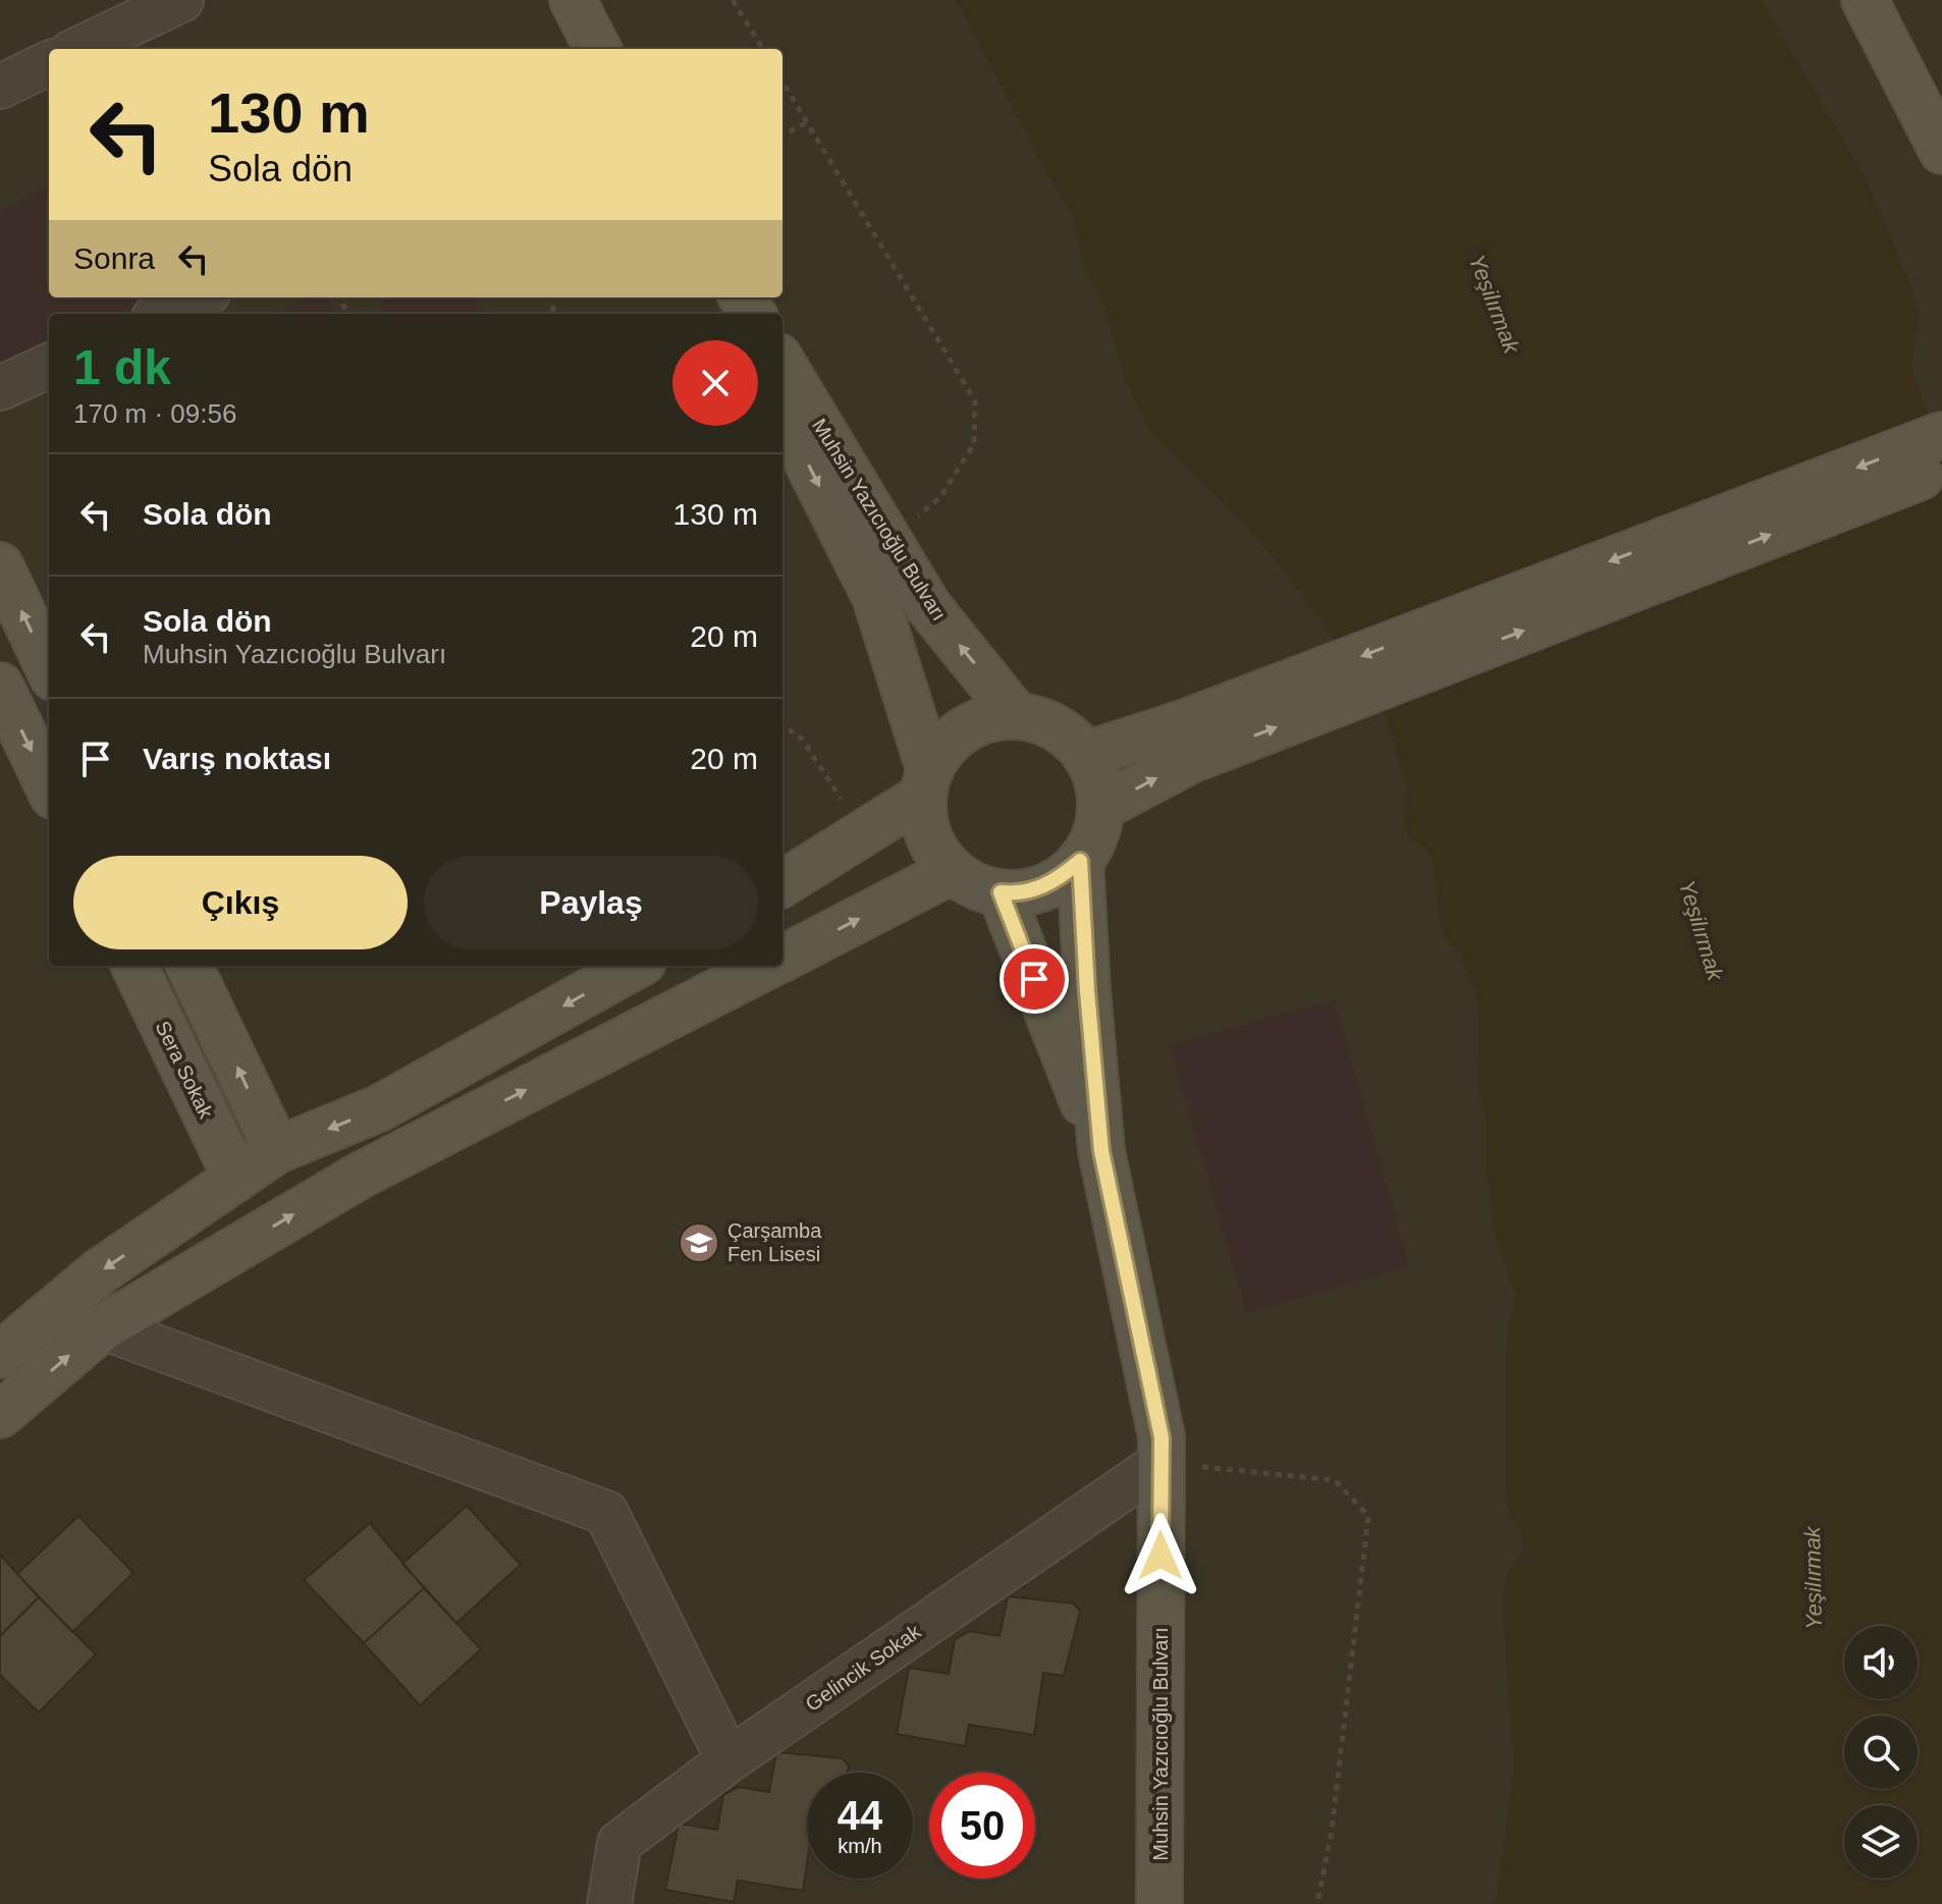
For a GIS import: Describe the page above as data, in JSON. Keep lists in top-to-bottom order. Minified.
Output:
{"streets":{"main road":["Muhsin Yazıcıoğlu Bulvarı","Sera Sokak"],"street":["Gelincik Sokak"]},"crossings":[["Muhsin Yazıcıoğlu Bulvarı","Gelincik Sokak"]],"water":["Yeşilırmak"],"places":{"school or university":["Çarşamba Fen Lisesi"]},"page":{"turn":["130 m","Sola dön"],"then":"Sonra","heading":["1 dk","170 m · 09:56"],"list":[{"name":"Sola dön","value":"130 m"},{"name":"Sola dön","note":"Muhsin Yazıcıoğlu Bulvarı","value":"20 m"},{"name":"Varış noktası","value":"20 m"}],"buttons":["Çıkış","Paylaş"],"speed":"44 km/h","limit":"50"}}
